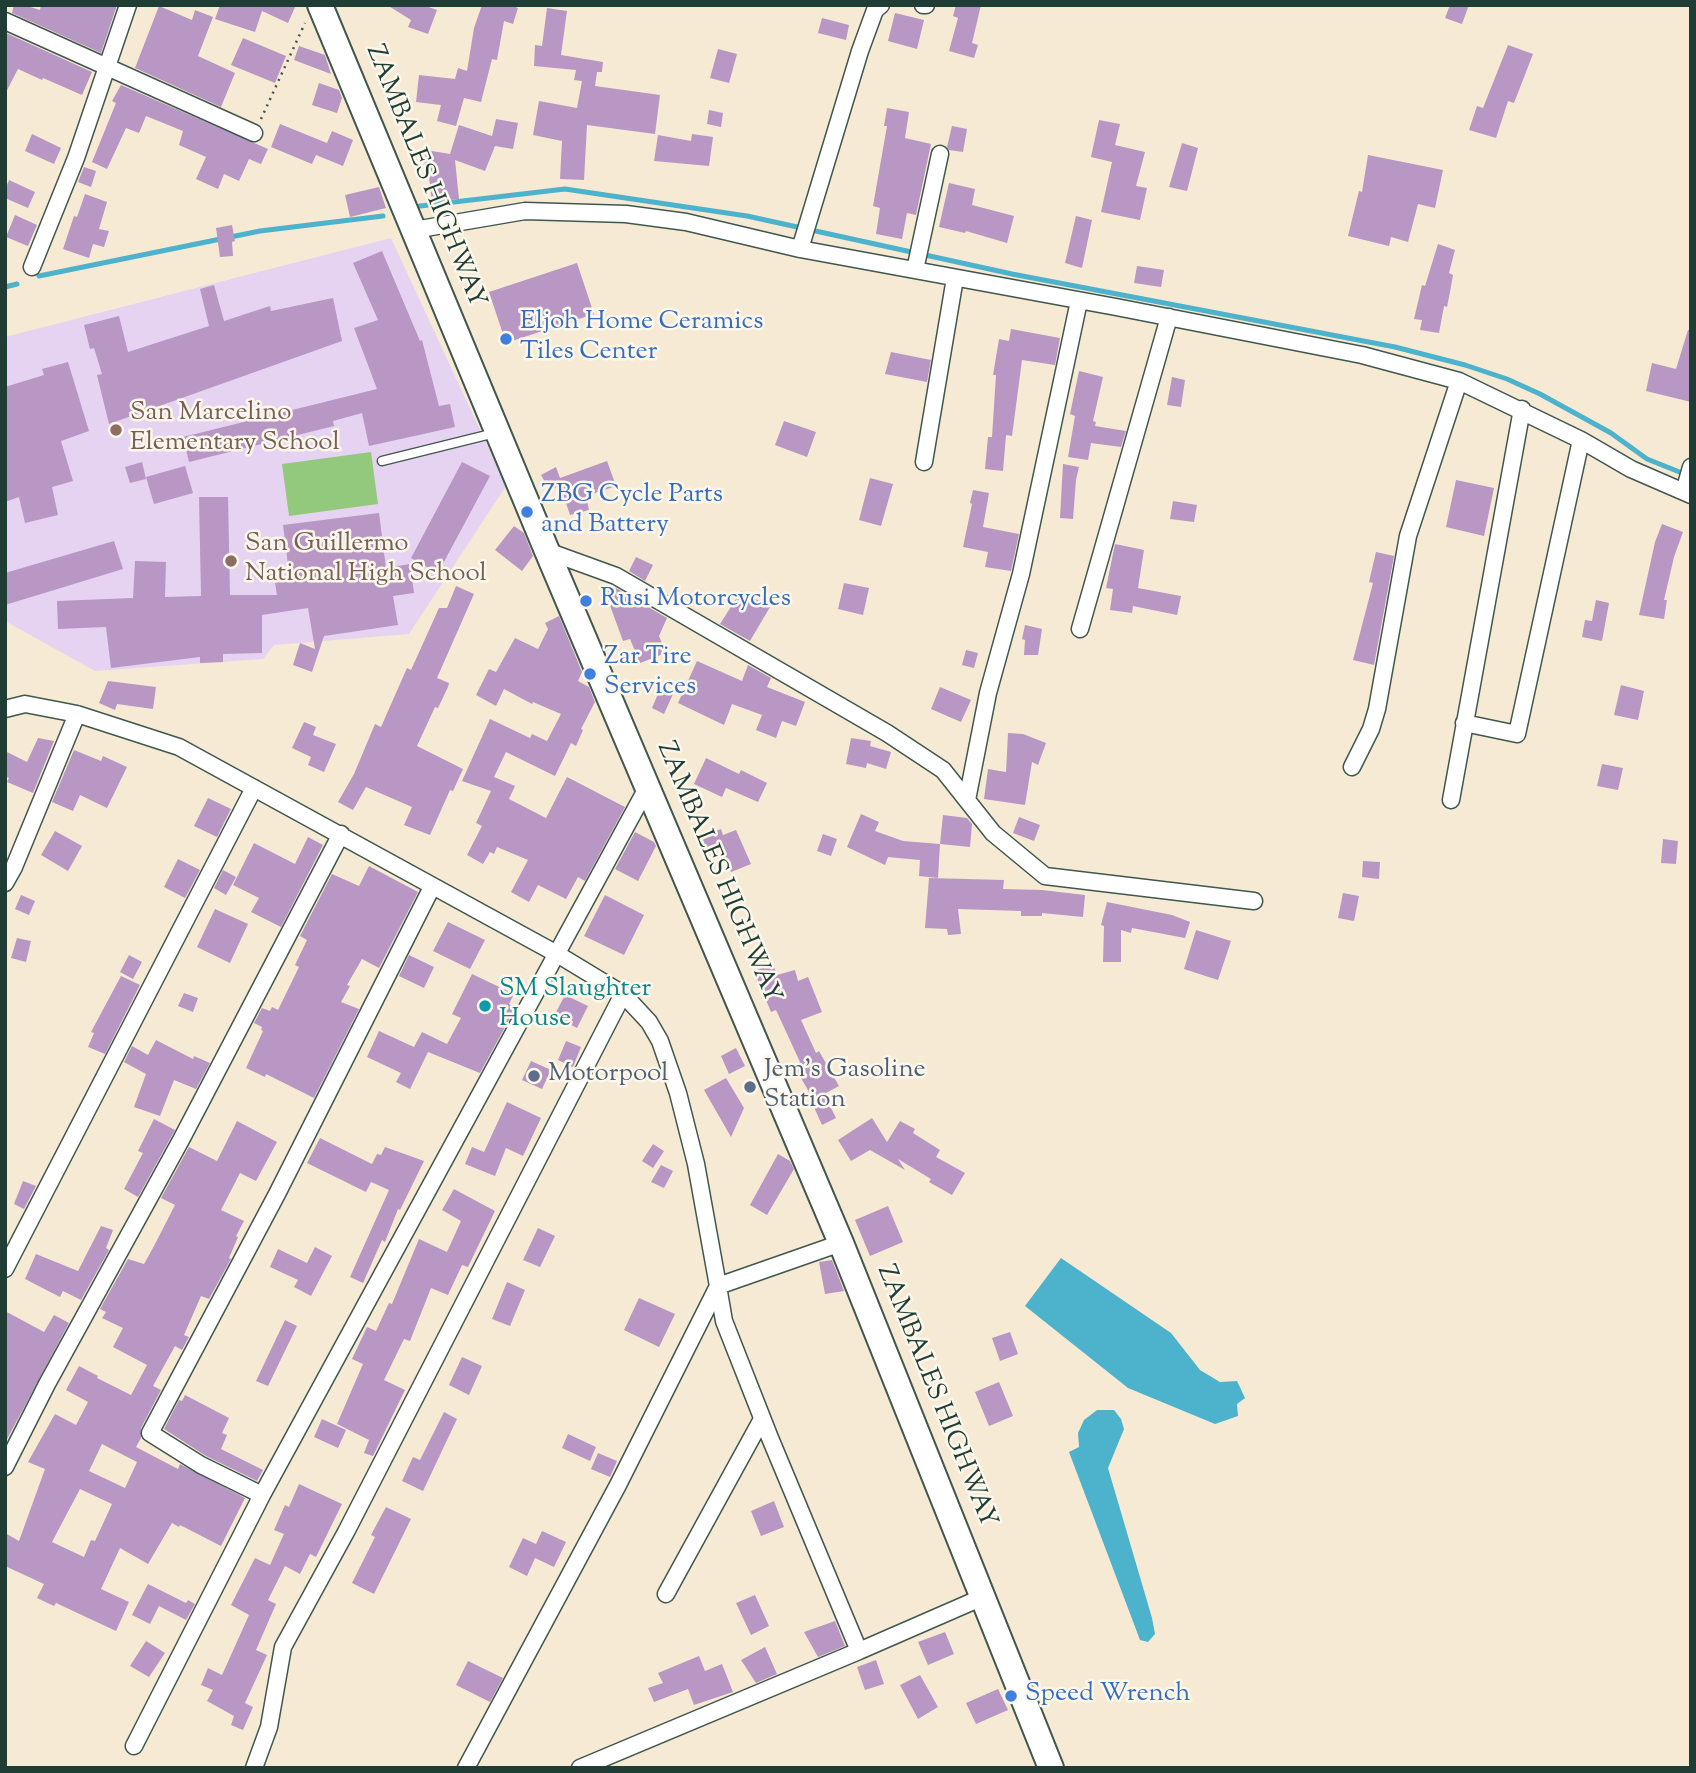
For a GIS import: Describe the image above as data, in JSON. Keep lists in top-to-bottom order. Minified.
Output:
{"streets":{"main road":["ZAMBALES HIGHWAY"]},"places":["Eljoh Home Ceramics Tiles Center","San Marcelino Elementary School","ZBG Cycle Parts and Battery","San Guillermo National High School","Rusi Motorcycles","Zar Tire Services","SM Slaughter House","Motorpool","Jem's Gasoline Station","Speed Wrench"]}
